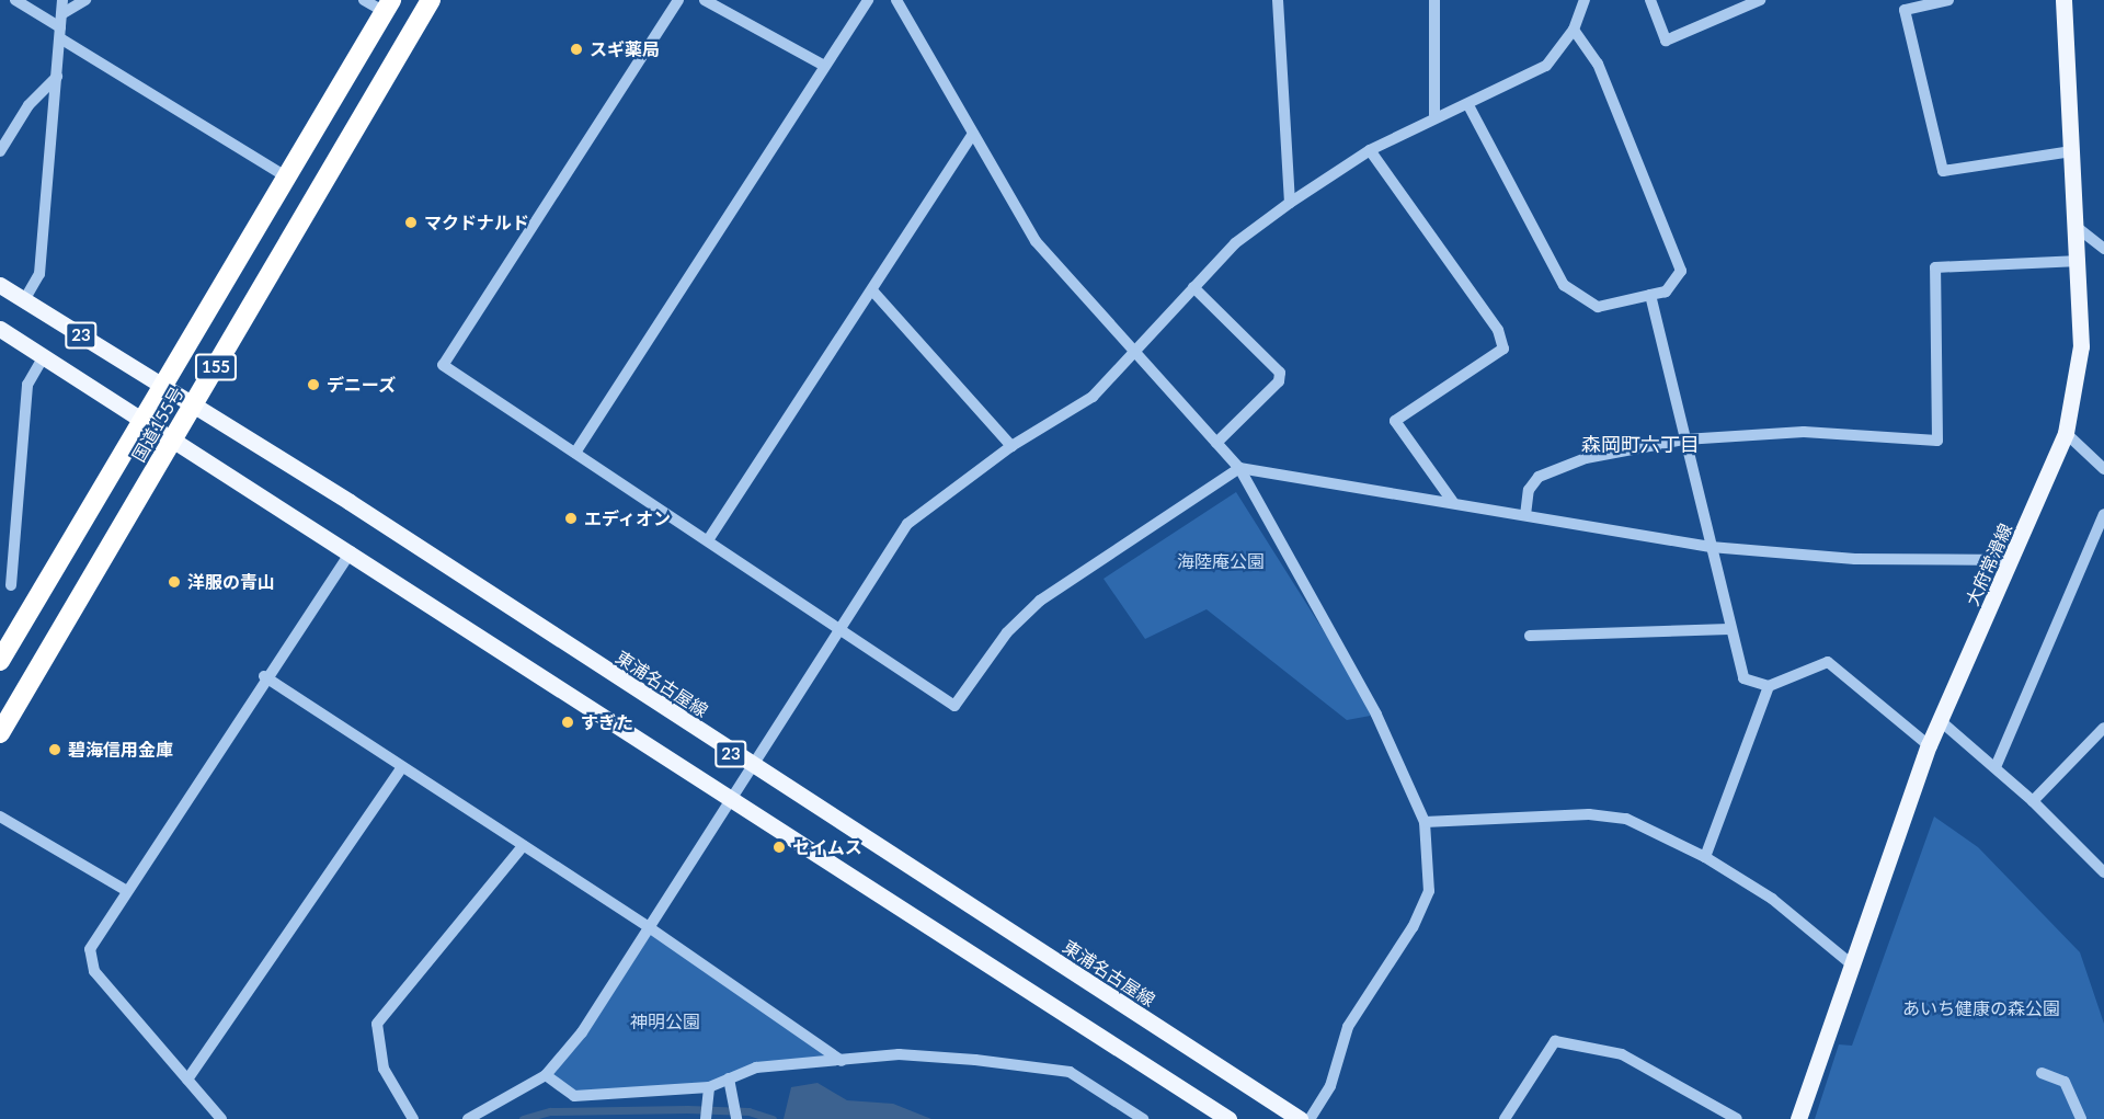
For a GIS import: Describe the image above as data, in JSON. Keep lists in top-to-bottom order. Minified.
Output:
{"streets":{"highway":["155","国道155号"],"main road":["23","大府常滑線","東浦名古屋線"]},"crossings":[["23","国道155号"],["国道155号","東浦名古屋線"]],"districts":["森岡町六丁目"],"parks":["海陸庵公園","あいち健康の森公園","神明公園"],"places":["スギ薬局","マクドナルド","デニーズ","エディオン","洋服の青山","すぎた","碧海信用金庫","セイムス"]}
